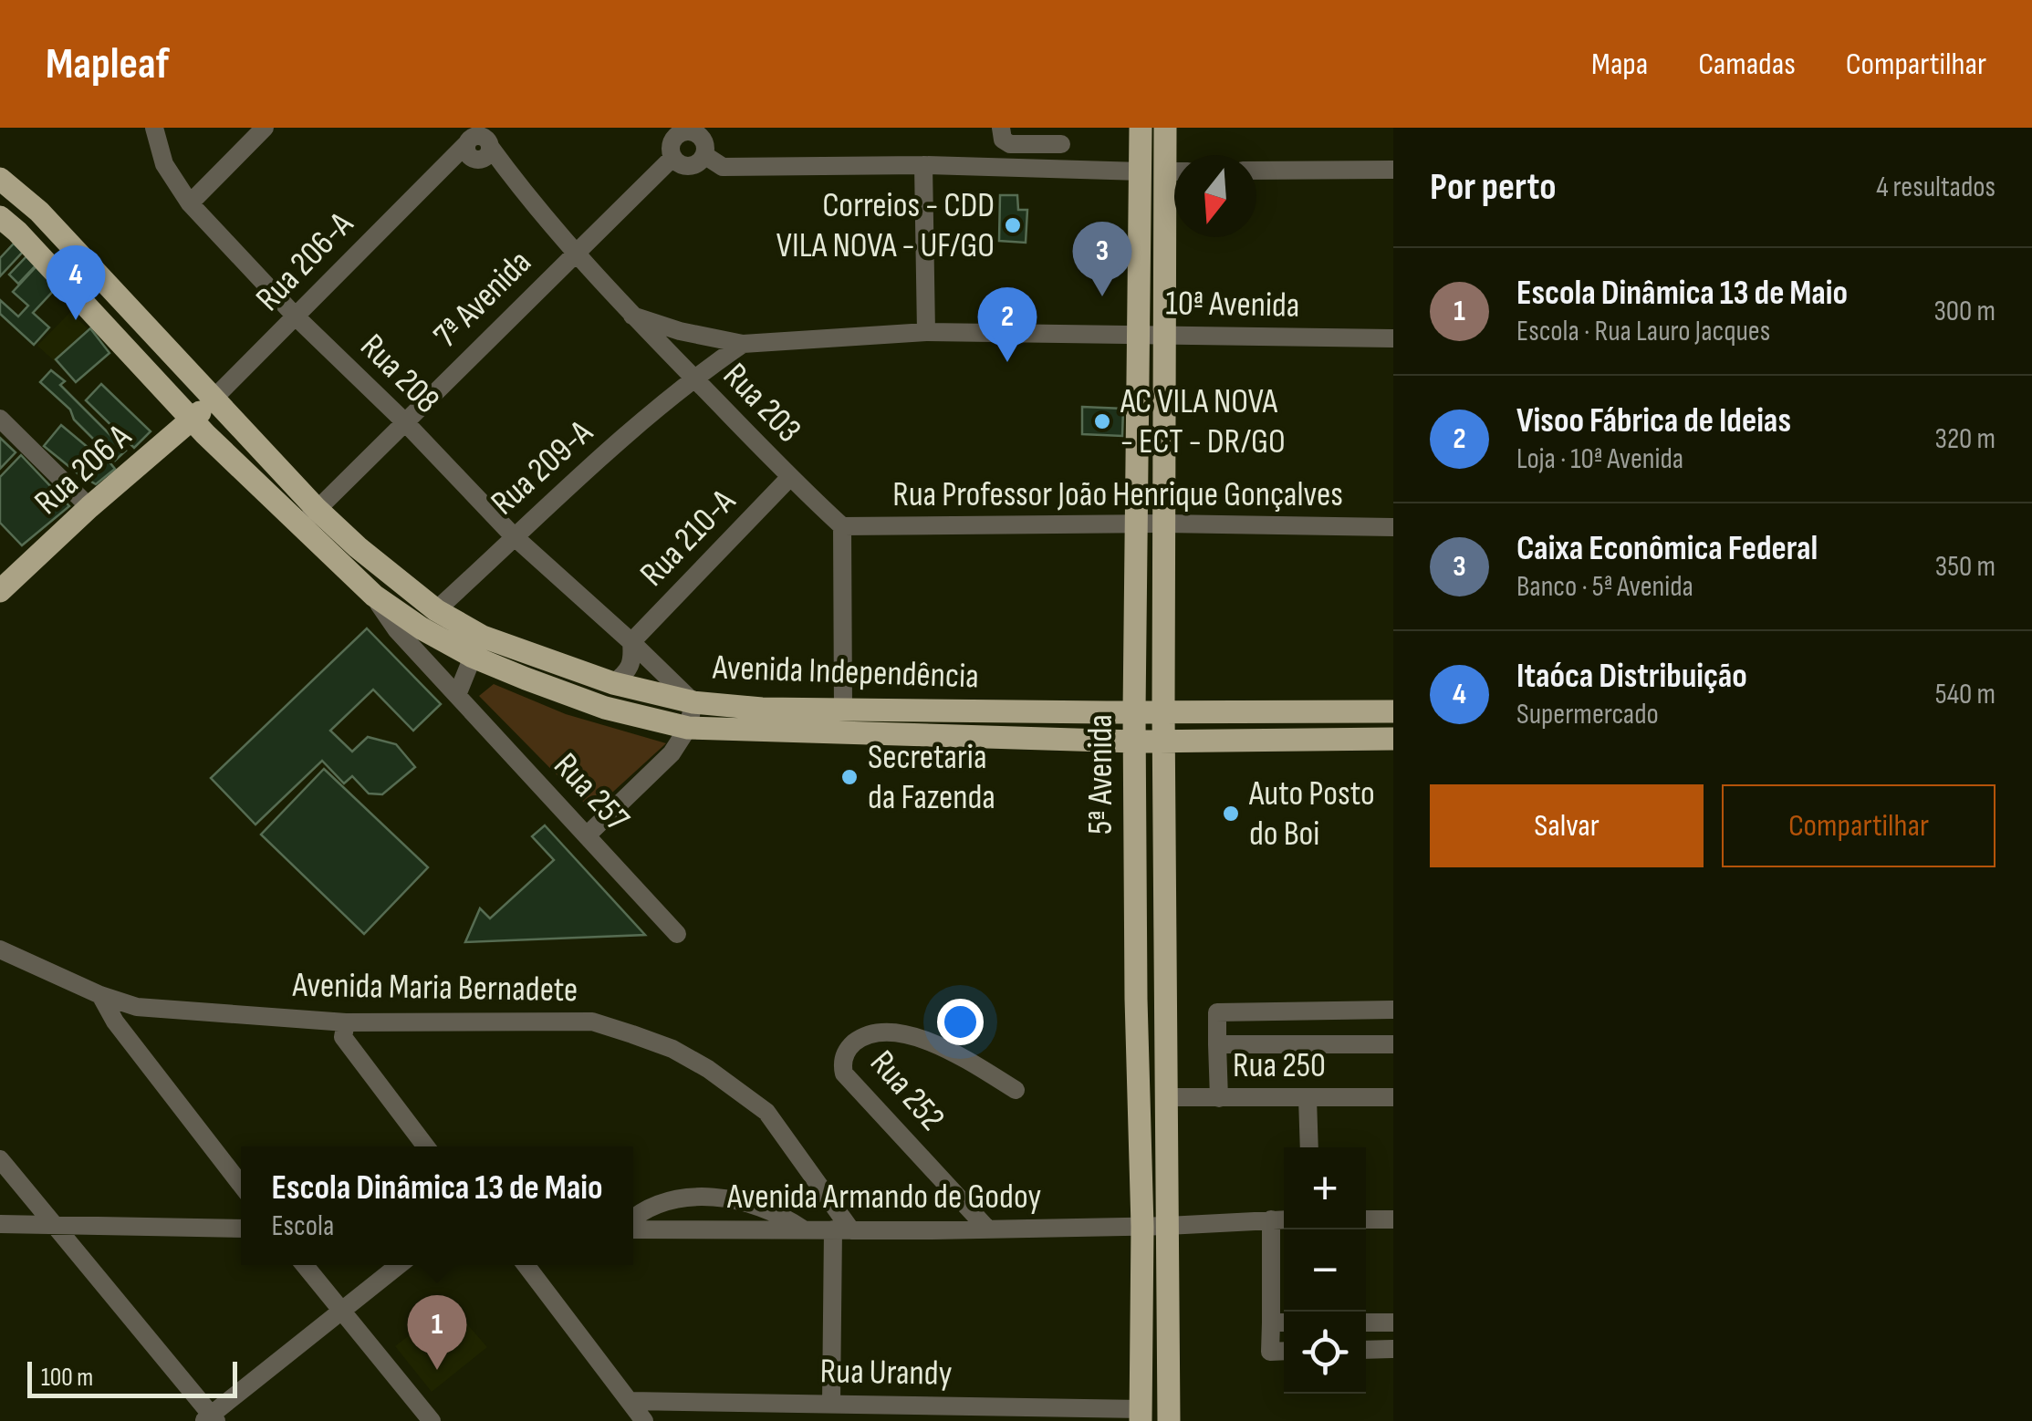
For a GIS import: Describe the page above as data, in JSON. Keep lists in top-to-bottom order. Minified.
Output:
{"streets":{"main road":["Rua 206 A","Avenida Independência","5ª Avenida"],"street":["Rua 206-A","7ª Avenida","10ª Avenida","Rua 208","Rua 203","Rua 209-A","Rua Professor João Henrique Gonçalves","Rua 210-A","Rua 257","Avenida Maria Bernadete","Rua 250","Rua 252","Avenida Armando de Godoy","Rua Urandy"]},"crossings":[["Rua 206-A","Rua 208"],["Rua 206-A","Rua 203"],["Rua 206-A","Rua 206 A"],["Rua 206-A","Avenida Independência"],["7ª Avenida","Rua 208"],["7ª Avenida","Rua 203"],["7ª Avenida","Avenida Independência"],["10ª Avenida","Rua 203"],["10ª Avenida","5ª Avenida"],["Rua 208","Rua 209-A"],["Rua 208","Rua 210-A"],["Rua 208","Avenida Independência"],["Rua 203","Rua 209-A"],["Rua 203","Rua Professor João Henrique Gonçalves"],["Rua 203","Rua 210-A"],["Rua 209-A","Avenida Independência"],["Rua 206 A","Avenida Independência"],["Rua Professor João Henrique Gonçalves","5ª Avenida"],["Avenida Independência","5ª Avenida"],["Avenida Independência","Rua 257"],["5ª Avenida","Rua 250"],["5ª Avenida","Avenida Armando de Godoy"],["5ª Avenida","Rua Urandy"],["Avenida Maria Bernadete","Avenida Armando de Godoy"],["Rua 252","Avenida Armando de Godoy"]],"places":["Correios - CDD VILA NOVA - UF/GO","AC VILA NOVA - ECT - DR/GO","Secretaria da Fazenda","Auto Posto do Boi"],"scale_bar":"100 m","north":"bottom","page":{"header":"Mapleaf","nav":["Mapa","Camadas","Compartilhar"],"heading":["Por perto","4 resultados"],"pins":["3","4","2","1"],"list":[{"mark":"1","name":"Escola Dinâmica 13 de Maio","note":"Escola · Rua Lauro Jacques","value":"300 m"},{"mark":"2","name":"Visoo Fábrica de Ideias","note":"Loja · 10ª Avenida","value":"320 m"},{"mark":"3","name":"Caixa Econômica Federal","note":"Banco · 5ª Avenida","value":"350 m"},{"mark":"4","name":"Itaóca Distribuição","note":"Supermercado","value":"540 m"}],"buttons":["Salvar","Compartilhar"],"popup":["Escola Dinâmica 13 de Maio","Escola"],"map_buttons":["+","−"],"scale":"100 m"}}
